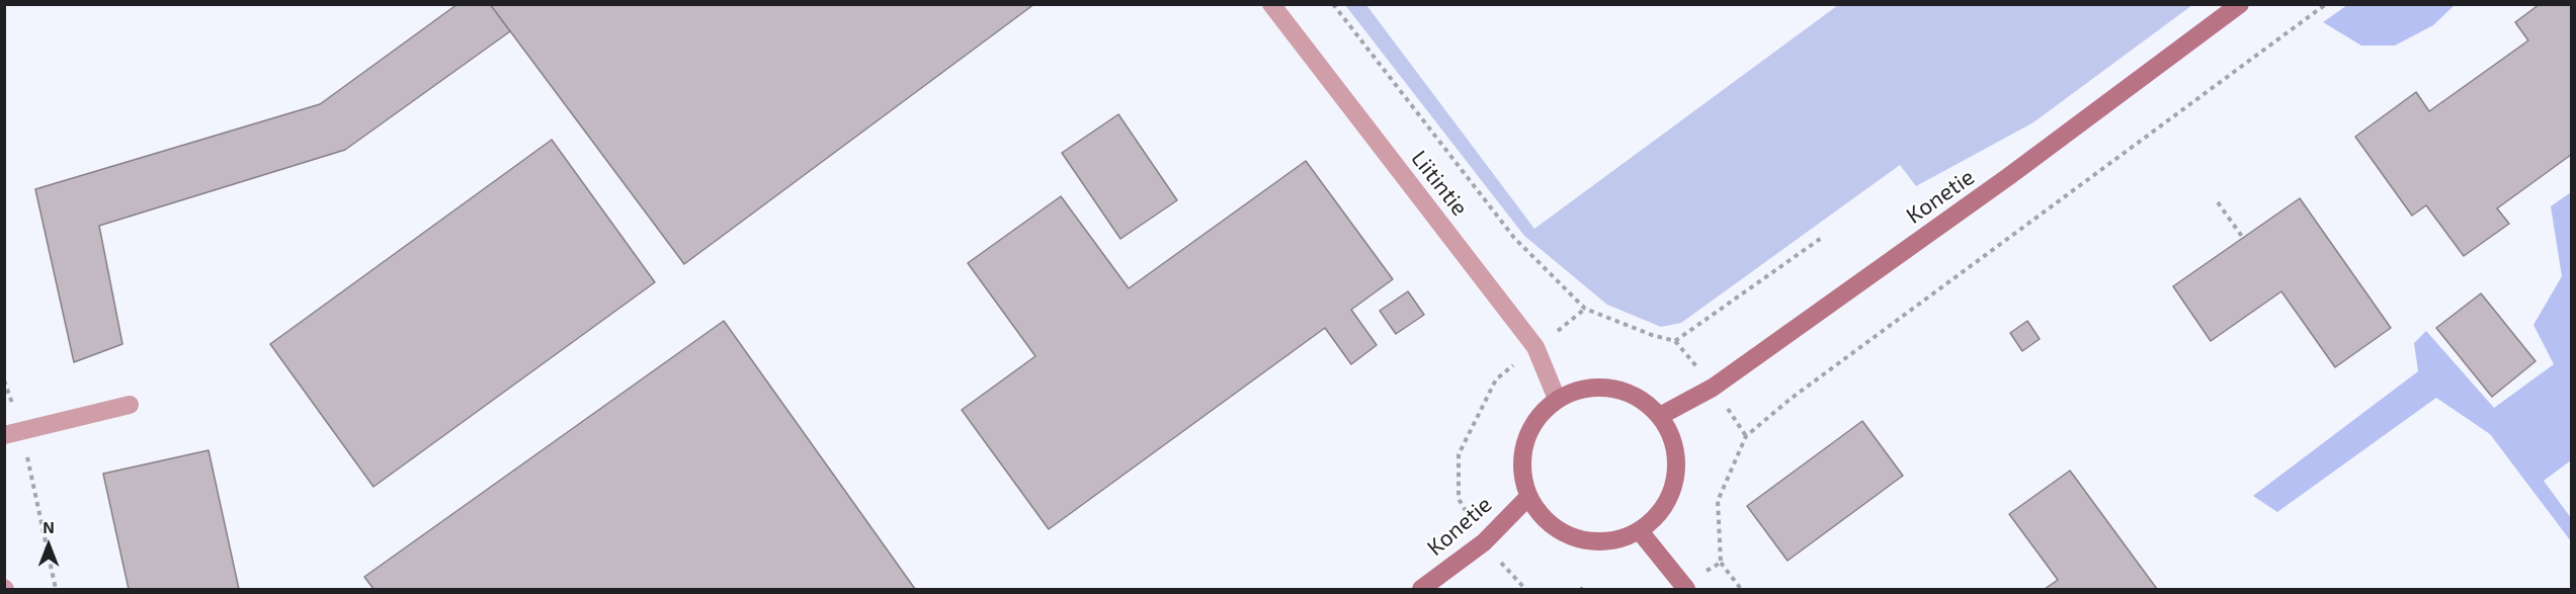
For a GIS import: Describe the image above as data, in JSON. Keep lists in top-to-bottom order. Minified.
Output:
{"streets":{"street":["Liitintie","Konetie"]},"crossings":[["Liitintie","Konetie"]],"north":"top"}
